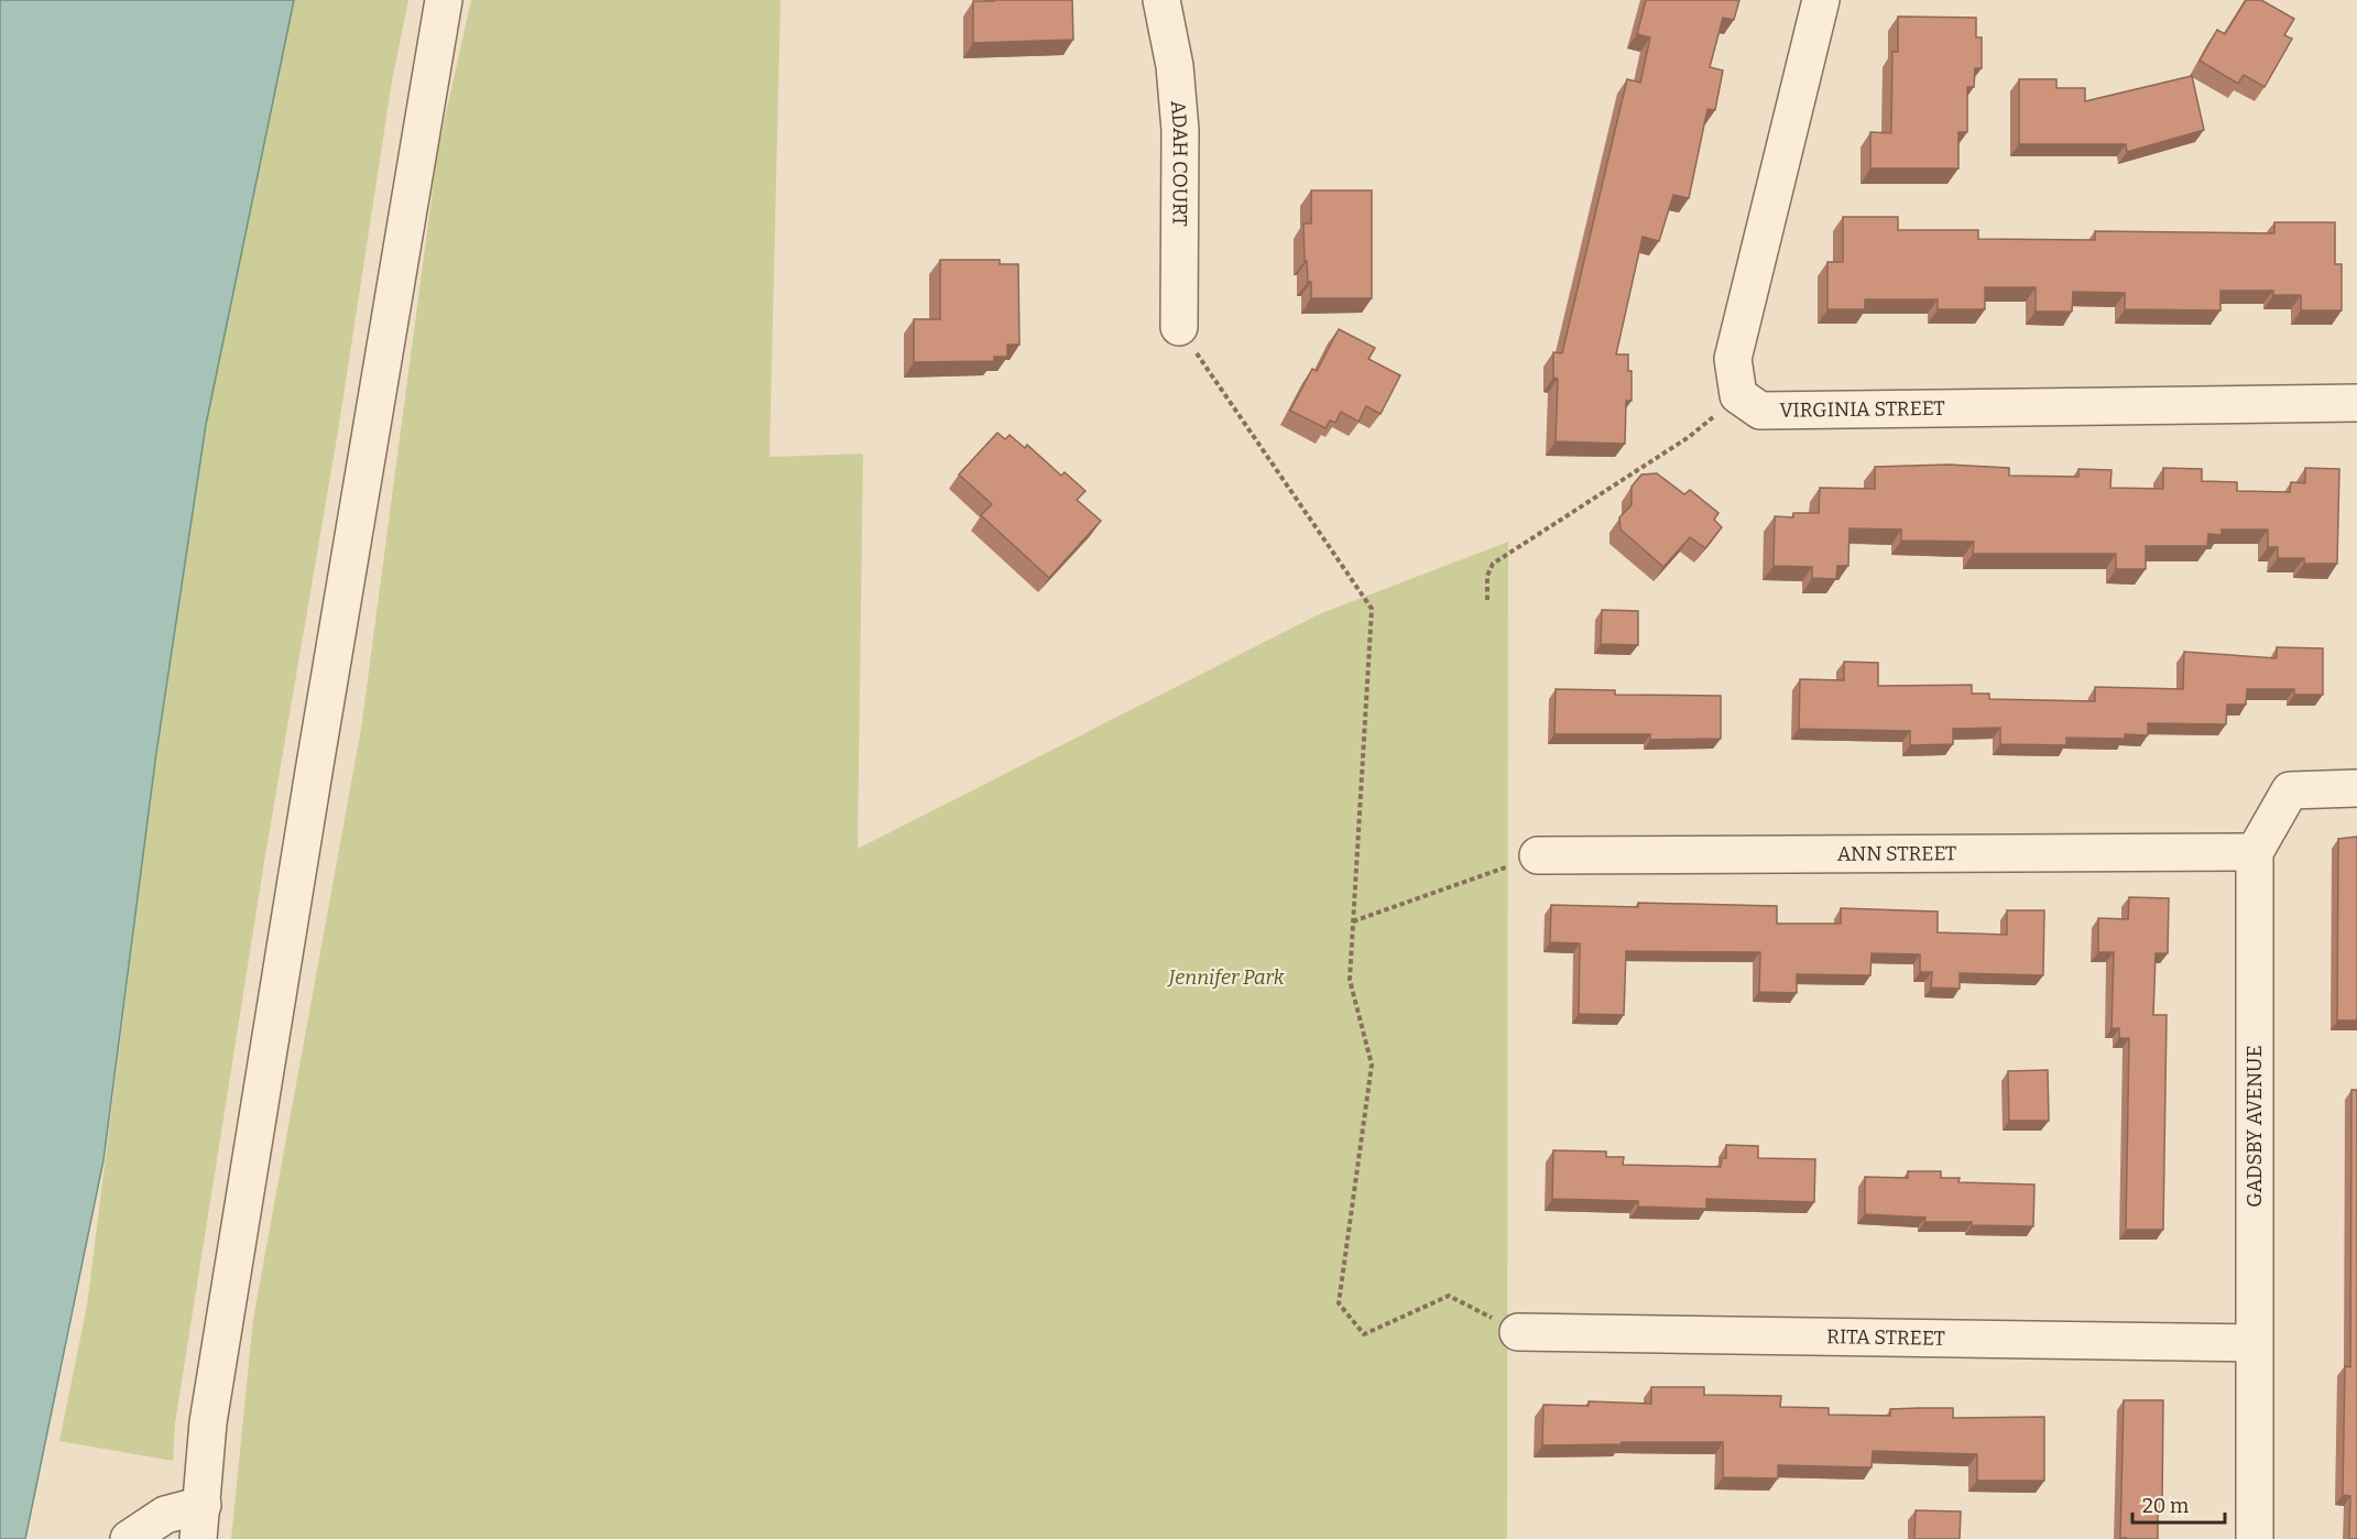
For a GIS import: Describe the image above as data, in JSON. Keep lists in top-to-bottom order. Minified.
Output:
{"streets":{"street":["ADAH COURT","VIRGINIA STREET","ANN STREET","GADSBY AVENUE","RITA STREET"]},"crossings":[["ANN STREET","GADSBY AVENUE"],["GADSBY AVENUE","RITA STREET"]],"parks":["Jennifer Park"],"scale_bar":"20 m"}
